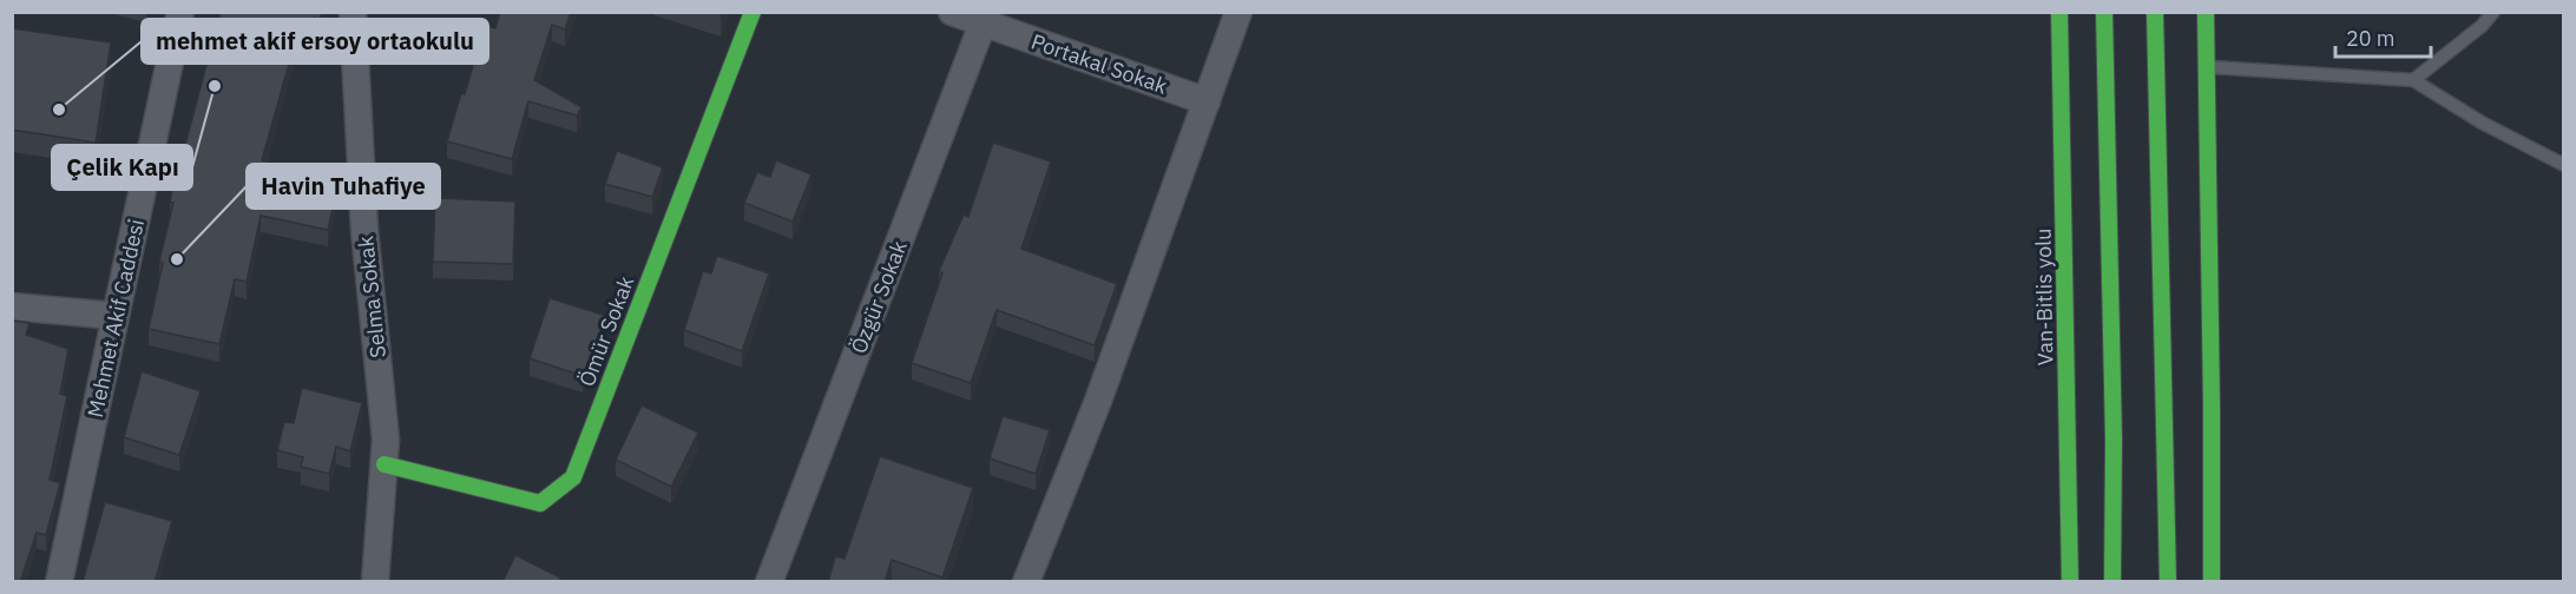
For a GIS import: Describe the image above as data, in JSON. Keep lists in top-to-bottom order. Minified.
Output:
{"streets":{"main road":["Van-Bitlis yolu","Ömür Sokak"],"street":["Portakal Sokak","Selma Sokak","Özgür Sokak","Mehmet Akif Caddesi"]},"crossings":[["Portakal Sokak","Özgür Sokak"],["Selma Sokak","Ömür Sokak"]],"places":["Çelik Kapı","mehmet akif ersoy ortaokulu","Havin Tuhafiye"],"scale_bar":"20 m"}
